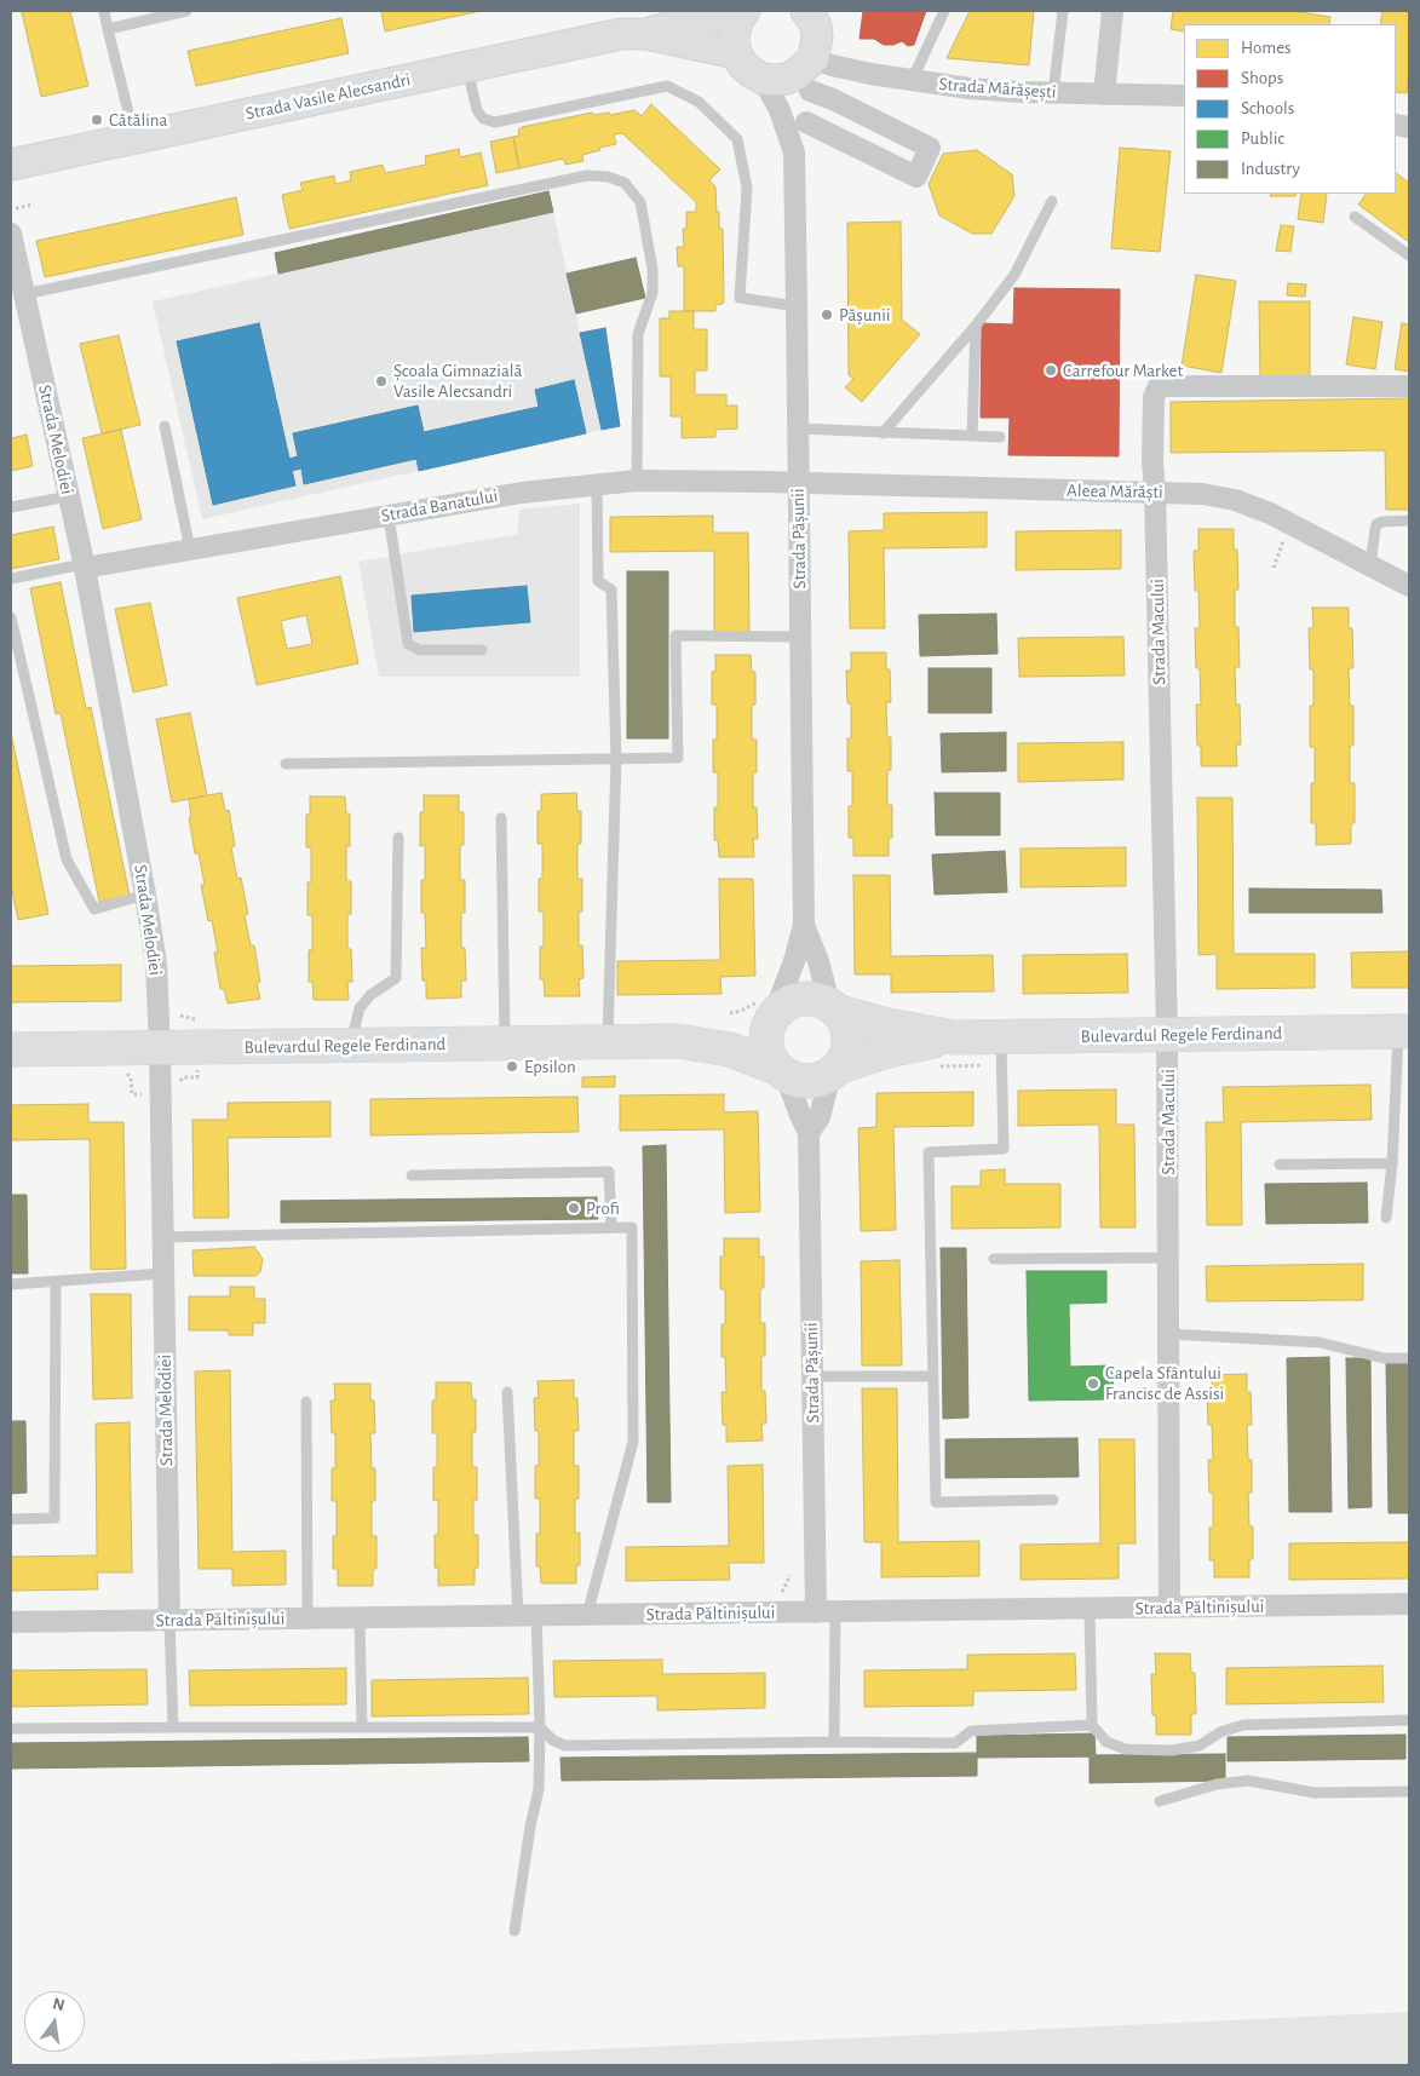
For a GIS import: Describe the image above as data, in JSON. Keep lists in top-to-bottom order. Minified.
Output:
{"streets":{"main road":["Bulevardul Regele Ferdinand"],"street":["Strada Mărășești","Strada Vasile Alecsandri","Strada Melodiei","Aleea Mărăști","Strada Banatului","Strada Pășunii","Strada Macului","Strada Păltinișului"]},"crossings":[["Strada Mărășești","Strada Pășunii"],["Strada Melodiei","Strada Banatului"],["Strada Melodiei","Bulevardul Regele Ferdinand"],["Strada Melodiei","Strada Păltinișului"],["Aleea Mărăști","Strada Banatului"],["Aleea Mărăști","Strada Pășunii"],["Aleea Mărăști","Strada Macului"],["Strada Banatului","Strada Pășunii"],["Strada Pășunii","Bulevardul Regele Ferdinand"],["Strada Pășunii","Strada Păltinișului"],["Strada Macului","Bulevardul Regele Ferdinand"],["Strada Macului","Strada Păltinișului"]],"places":["Cătălina","Pășunii","Carrefour Market","Școala Gimnazială Vasile Alecsandri","Epsilon","Profi","Capela Sfântului Francisc de Assisi"],"legend":["Homes","Shops","Schools","Public","Industry"],"north":"top"}
